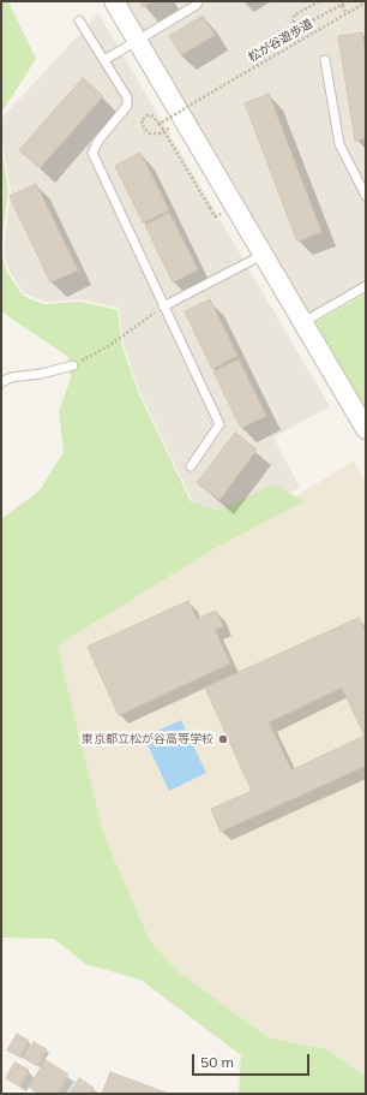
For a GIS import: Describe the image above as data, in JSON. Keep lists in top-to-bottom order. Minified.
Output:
{"streets":{"path":["松が谷遊歩道"]},"places":["東京都立松が谷高等学校"],"scale_bar":"50 m"}
